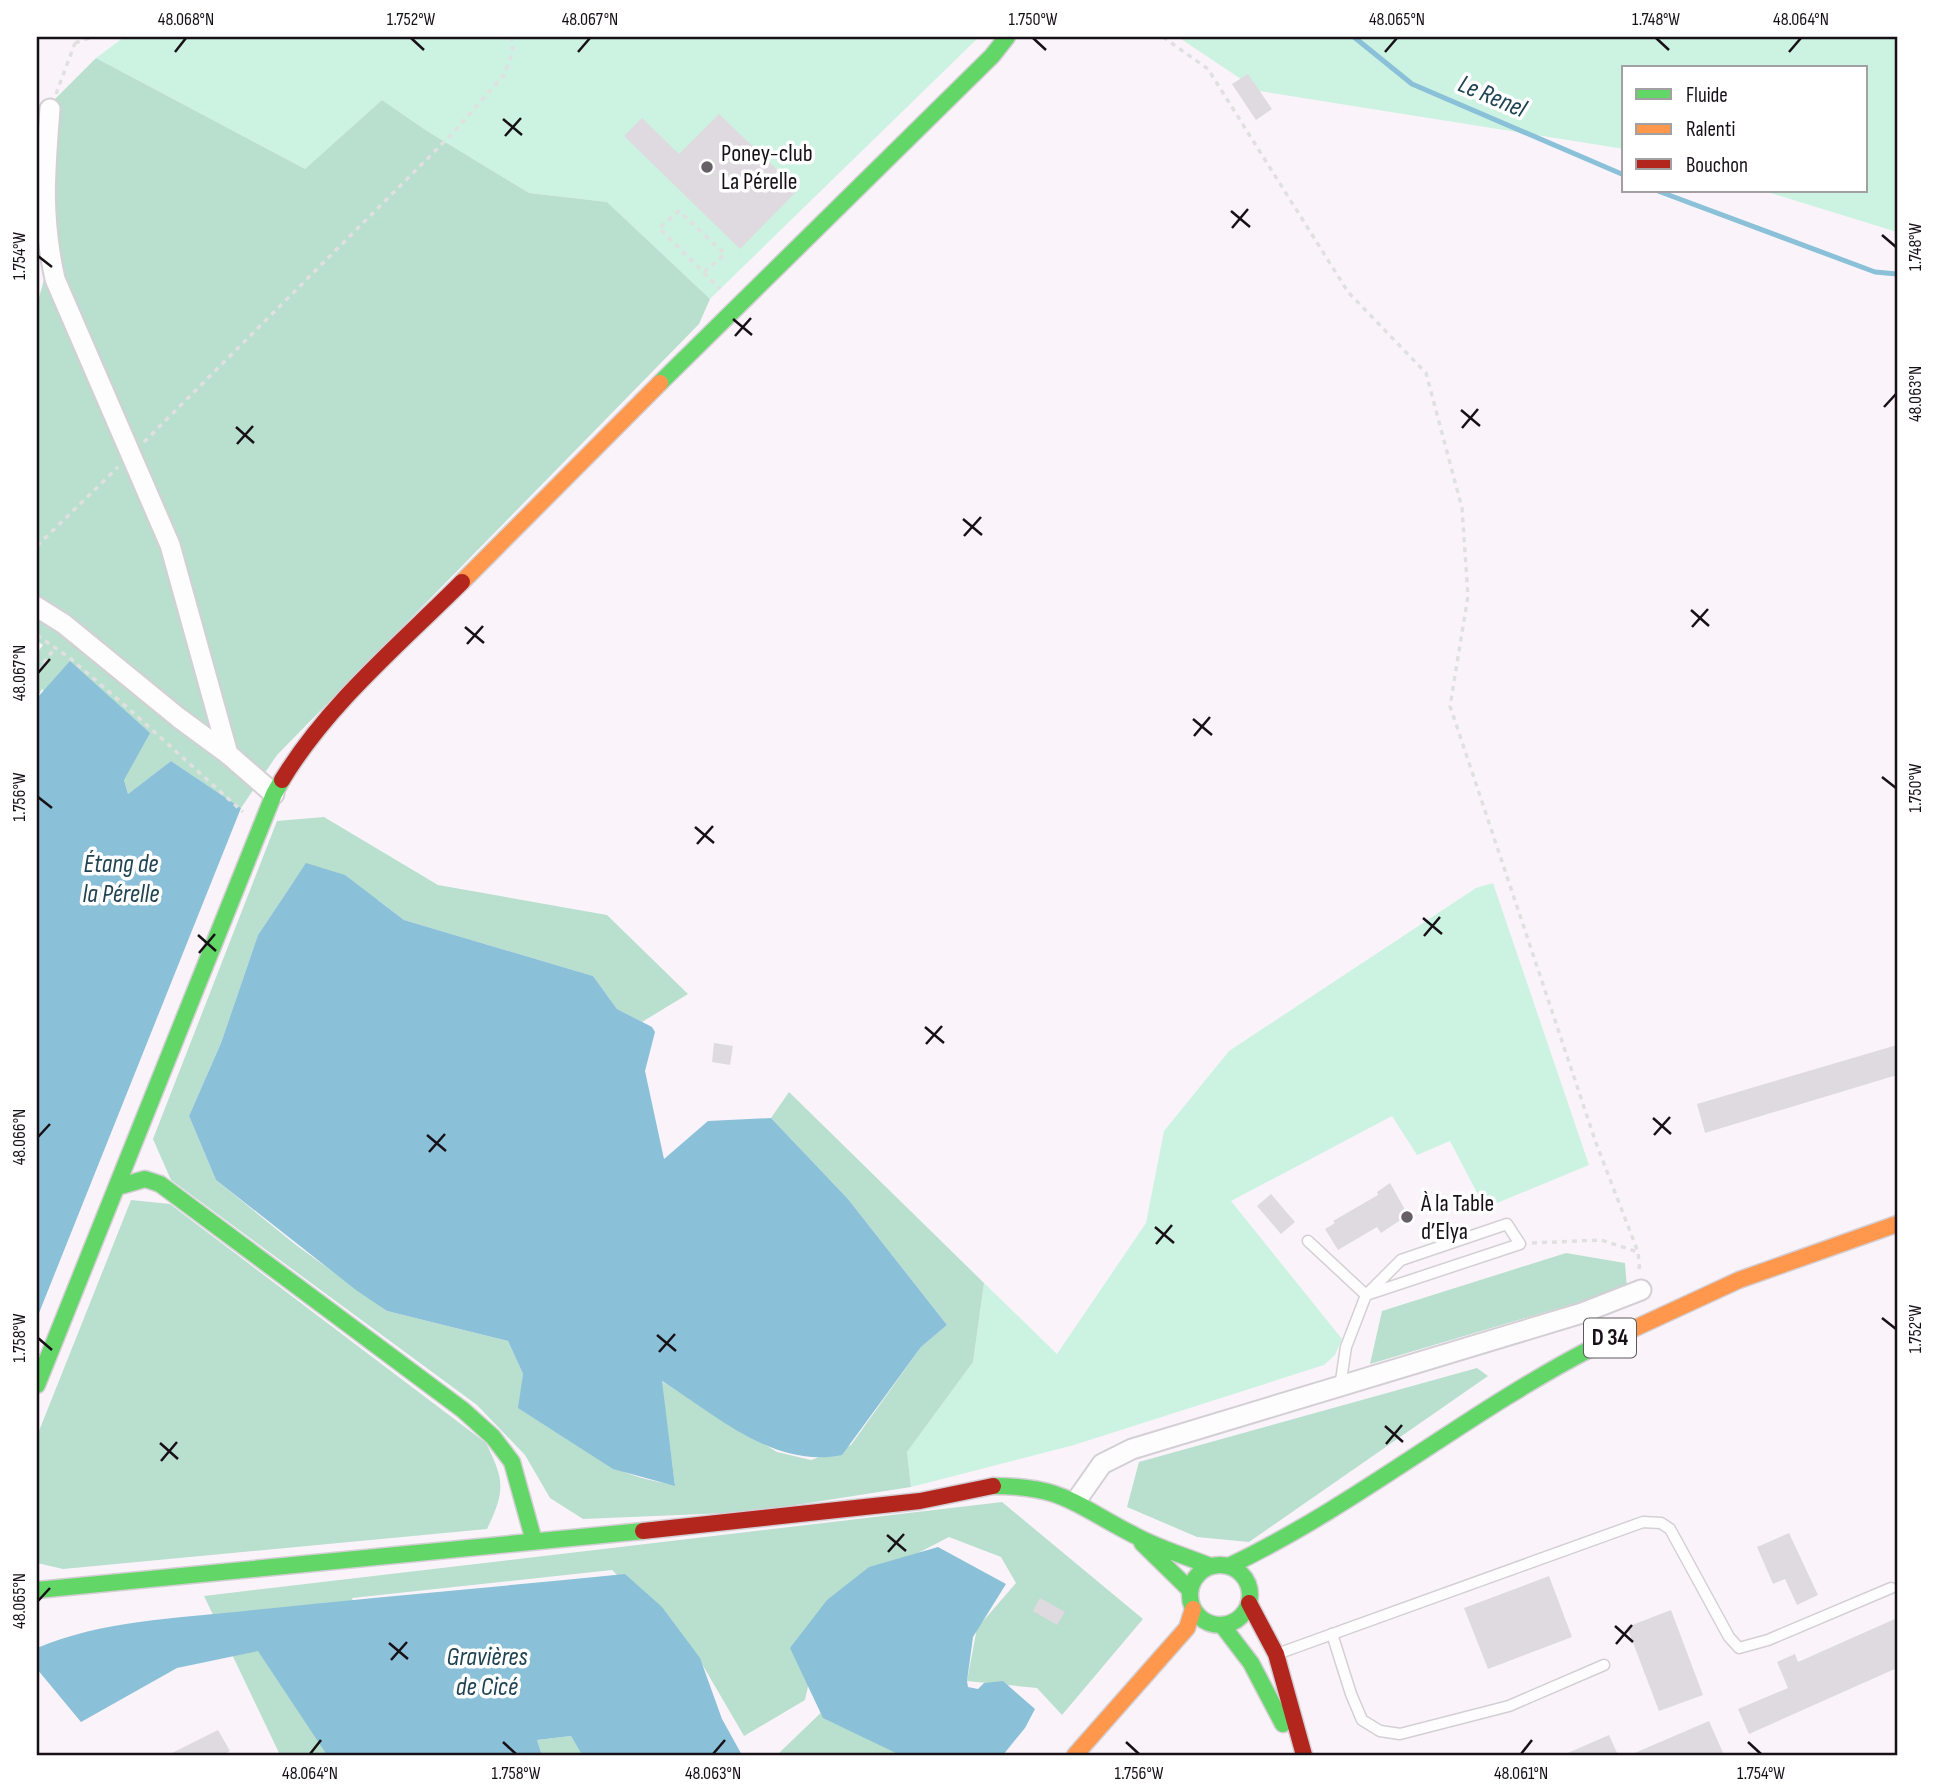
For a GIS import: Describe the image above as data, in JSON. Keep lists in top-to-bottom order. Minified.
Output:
{"streets":{"main road":["D 34"]},"water":["Le Renel","Étang de la Pérelle","Gravières de Cicé"],"places":["Poney-club La Pérelle","À la Table d’Elya"],"legend":["Fluide","Ralenti","Bouchon"],"coordinates":["48.068°N","1.752°W","48.067°N","1.750°W","48.065°N","1.748°W","48.064°N","1.754°W","48.063°N","1.756°W","48.066°N","1.758°W","48.061°N"]}
